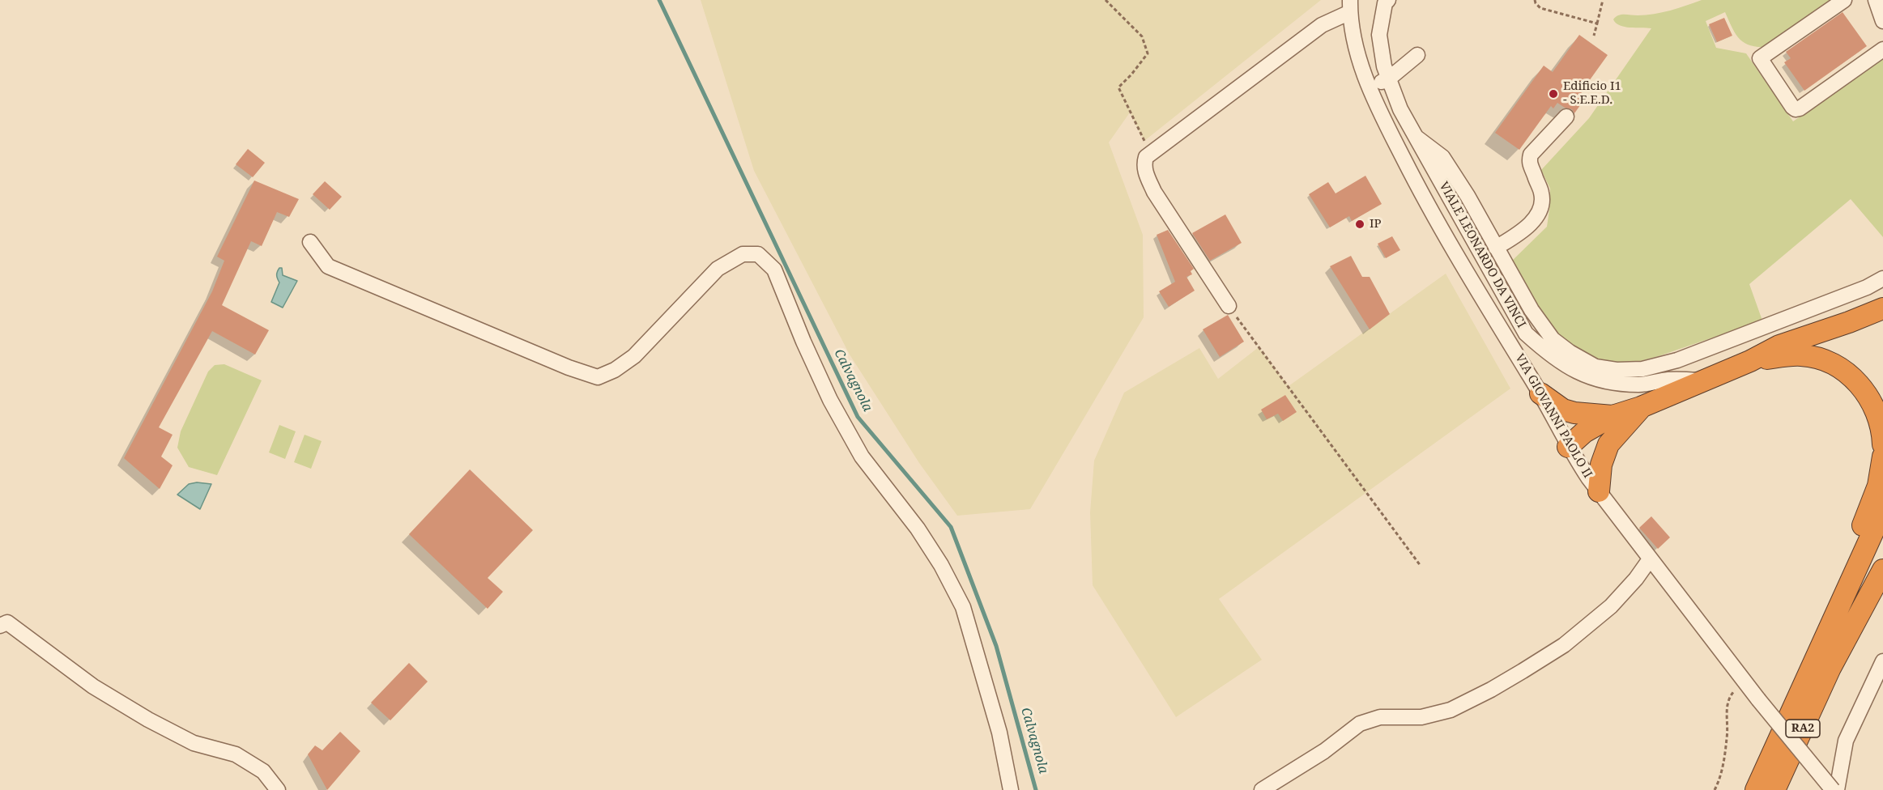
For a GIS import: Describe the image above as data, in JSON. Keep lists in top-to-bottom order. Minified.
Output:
{"streets":{"highway":["RA2"],"street":["VIALE LEONARDO DA VINCI","VIA GIOVANNI PAOLO II"]},"water":["Calvagnola"],"places":["Edificio I1 - S.E.E.D.","IP"]}
